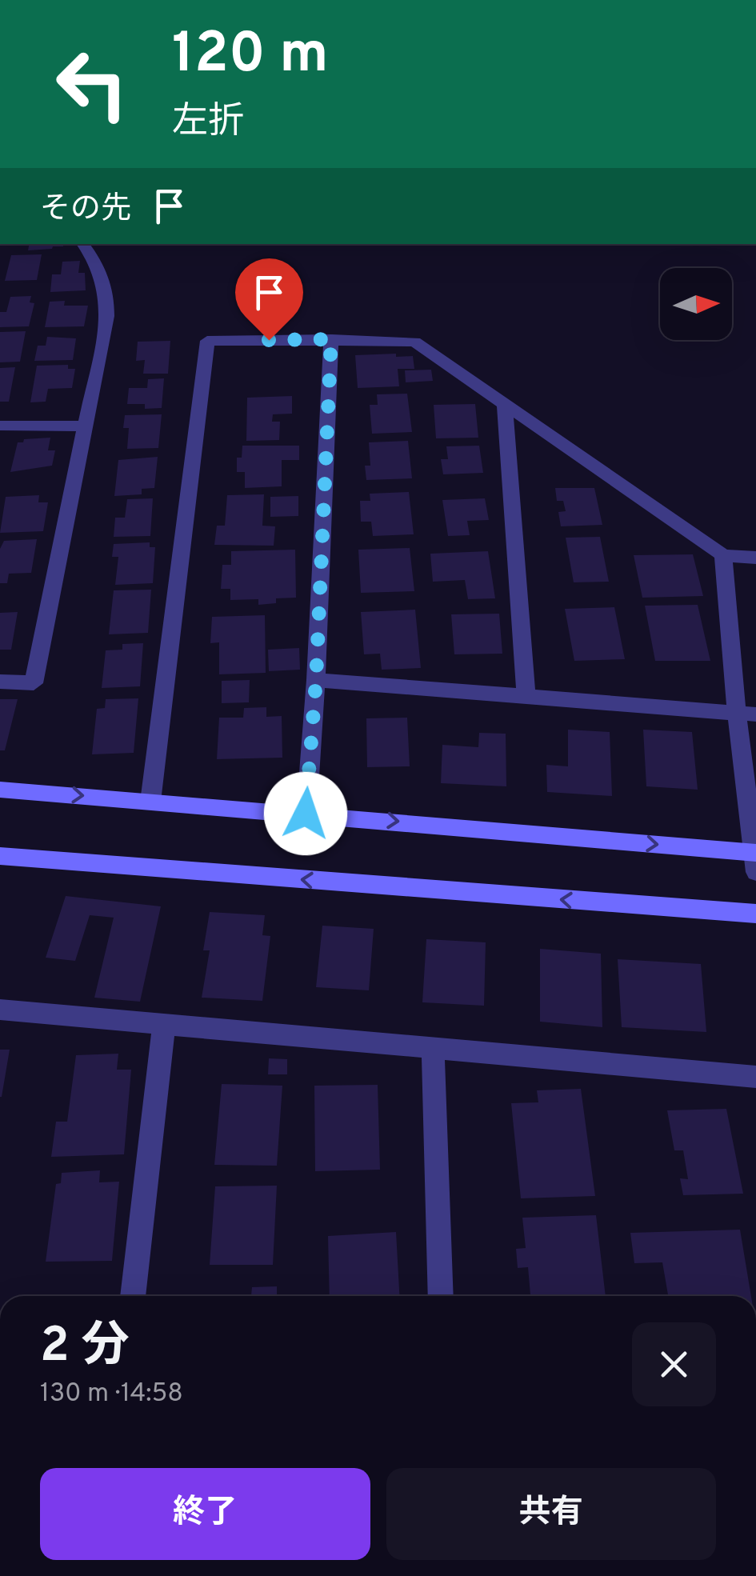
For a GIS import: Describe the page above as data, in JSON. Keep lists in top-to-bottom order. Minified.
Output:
{"north":"right","page":{"turn":["120 m","左折"],"then":"その先","heading":["2 分","130 m · 14:58"],"buttons":["終了","共有"]}}
